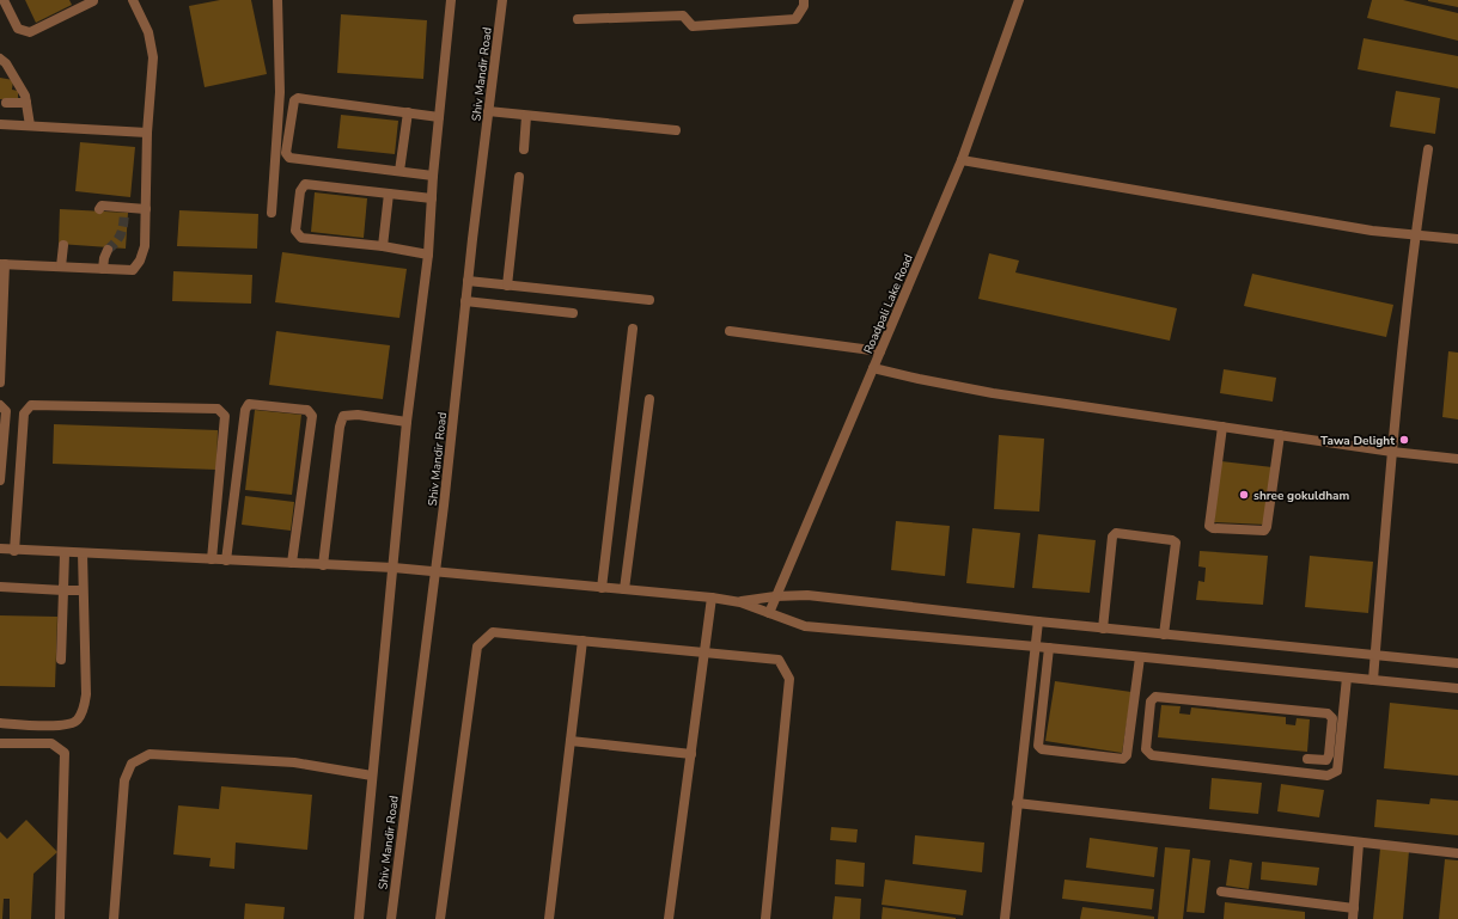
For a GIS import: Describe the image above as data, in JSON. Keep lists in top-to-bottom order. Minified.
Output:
{"streets":{"street":["Shiv Mandir Road","Roadpali Lake Road"]},"places":["Tawa Delight","shree gokuldham"]}
